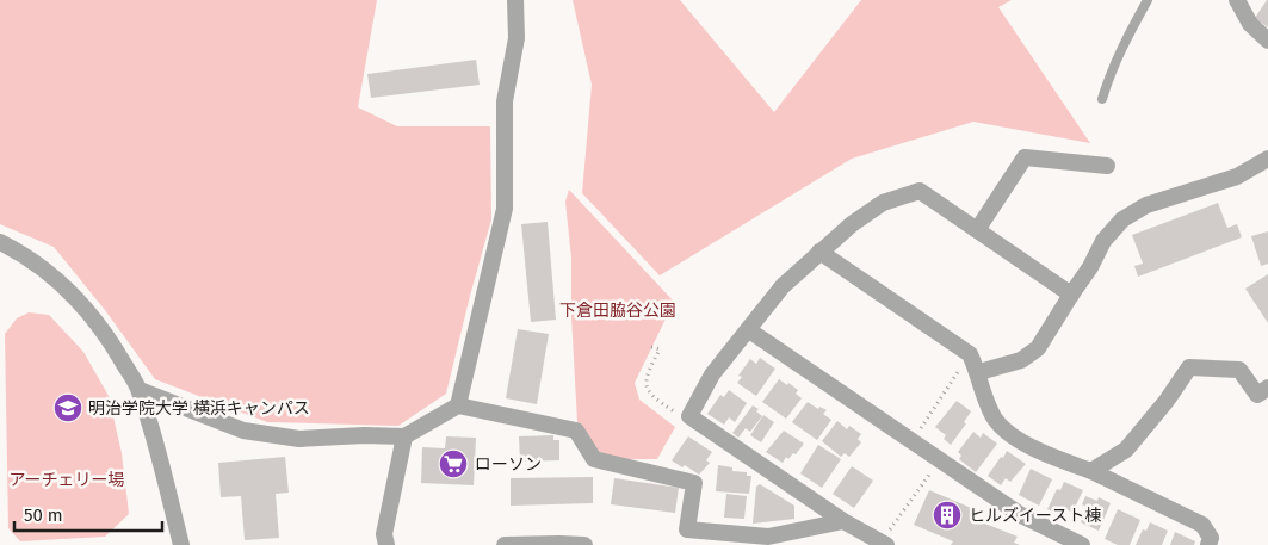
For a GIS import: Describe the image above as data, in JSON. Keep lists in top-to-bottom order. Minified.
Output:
{"parks":["下倉田脇谷公園","アーチェリー場"],"places":{"school or university":["明治学院大学 横浜キャンパス"],"supermarket":["ローソン"],"building":["ヒルズイースト棟"]},"scale_bar":"50 m"}
